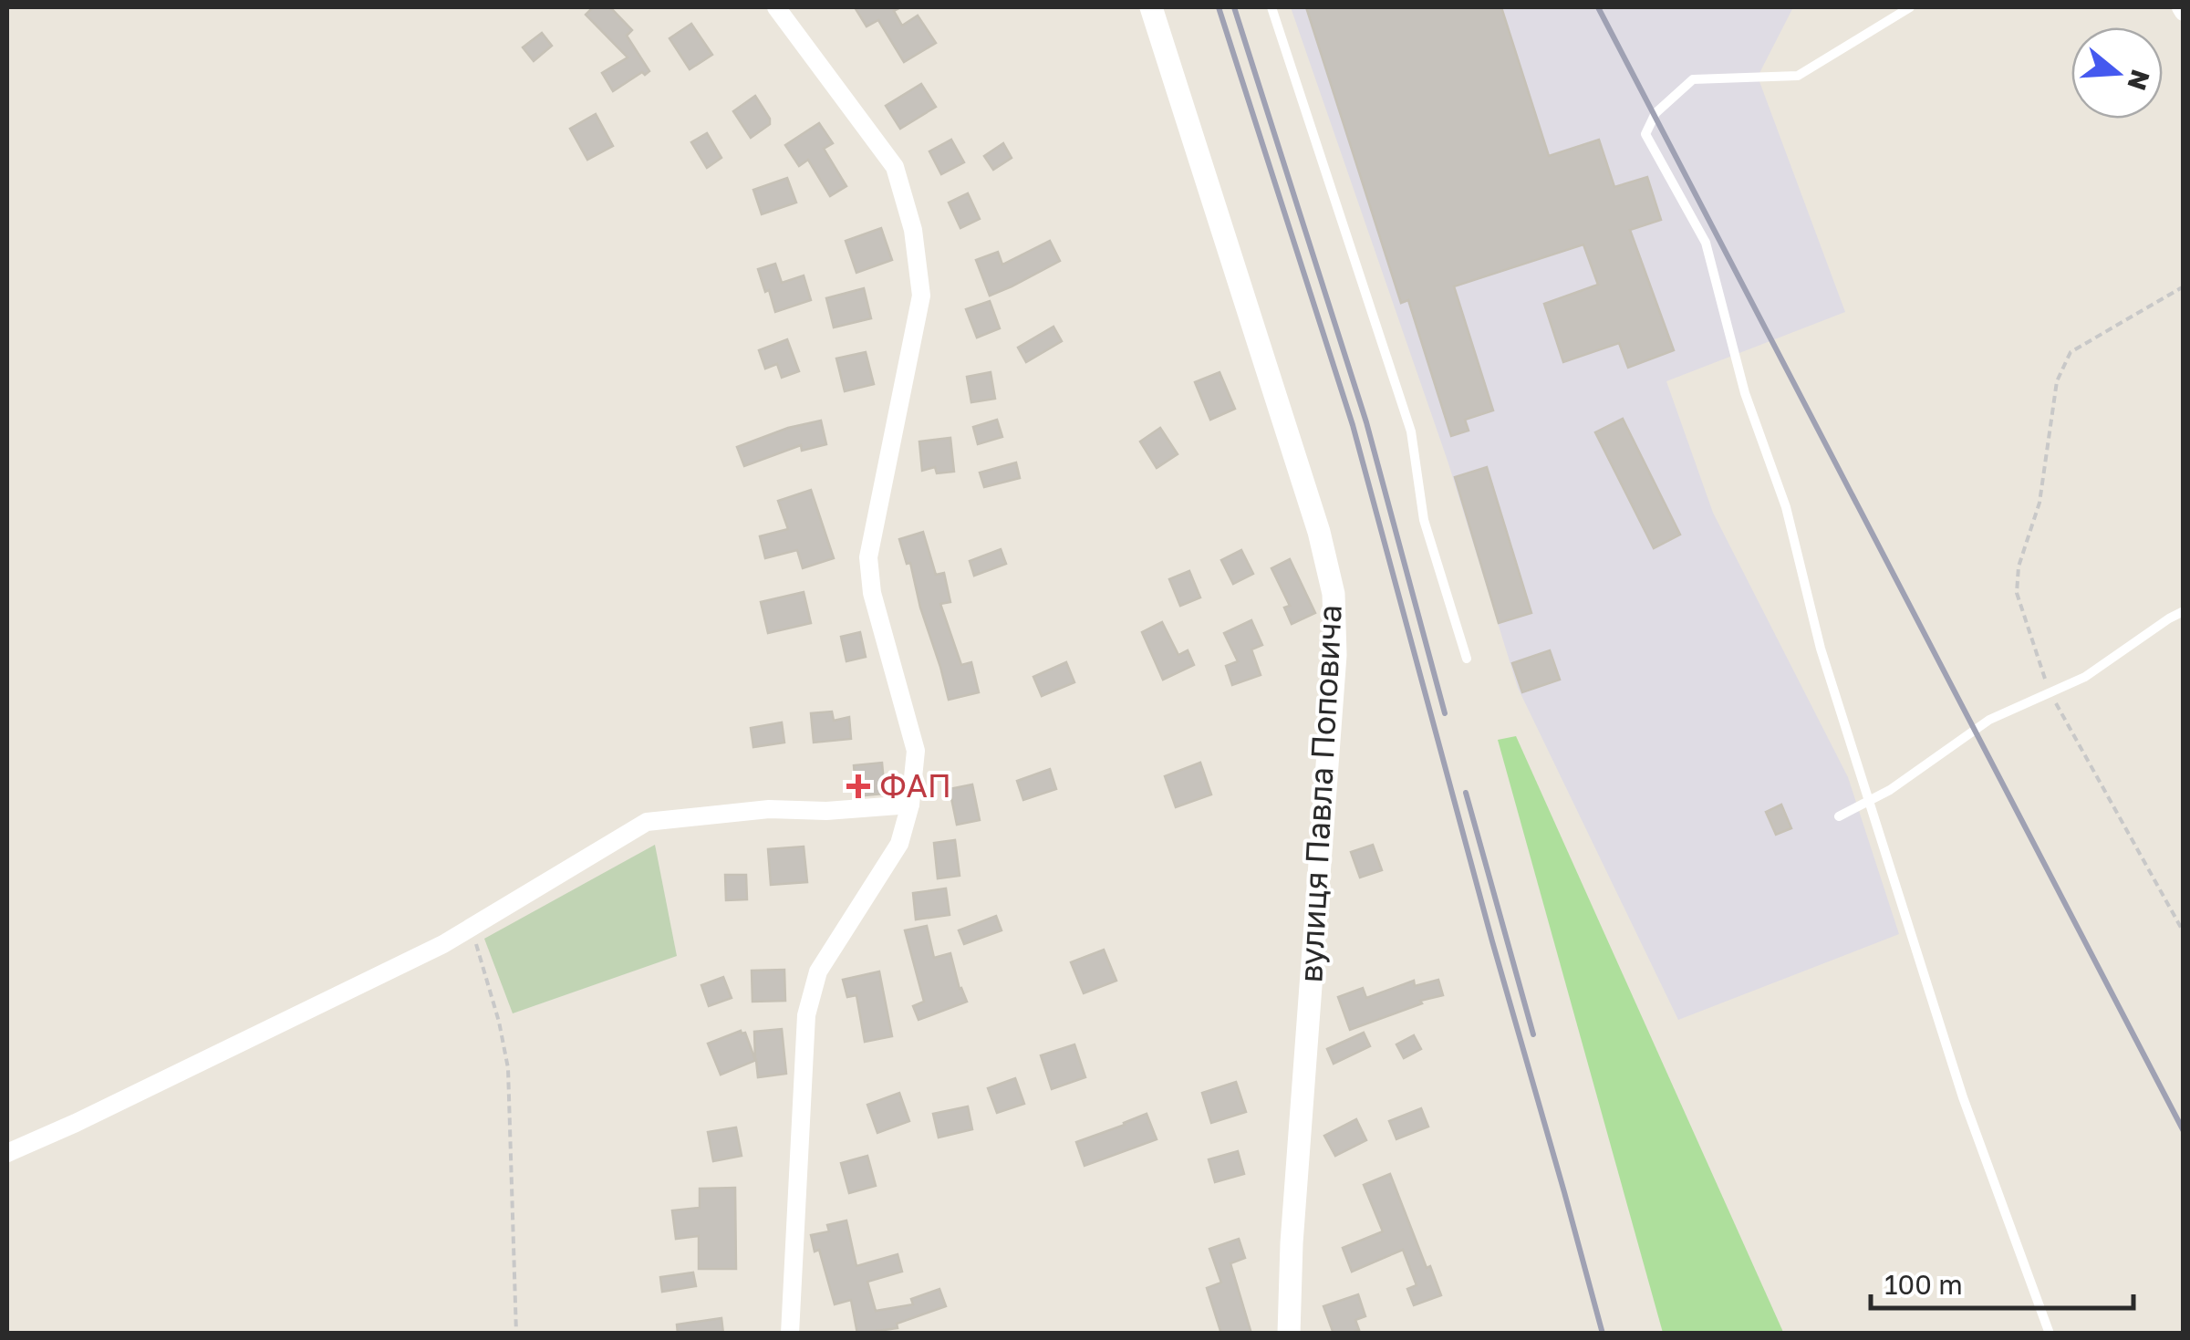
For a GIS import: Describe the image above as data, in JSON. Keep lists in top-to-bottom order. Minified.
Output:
{"streets":{"street":["вулиця Павла Поповича"]},"places":{"health":["ФАП"]},"scale_bar":"100 m","north":"right"}
